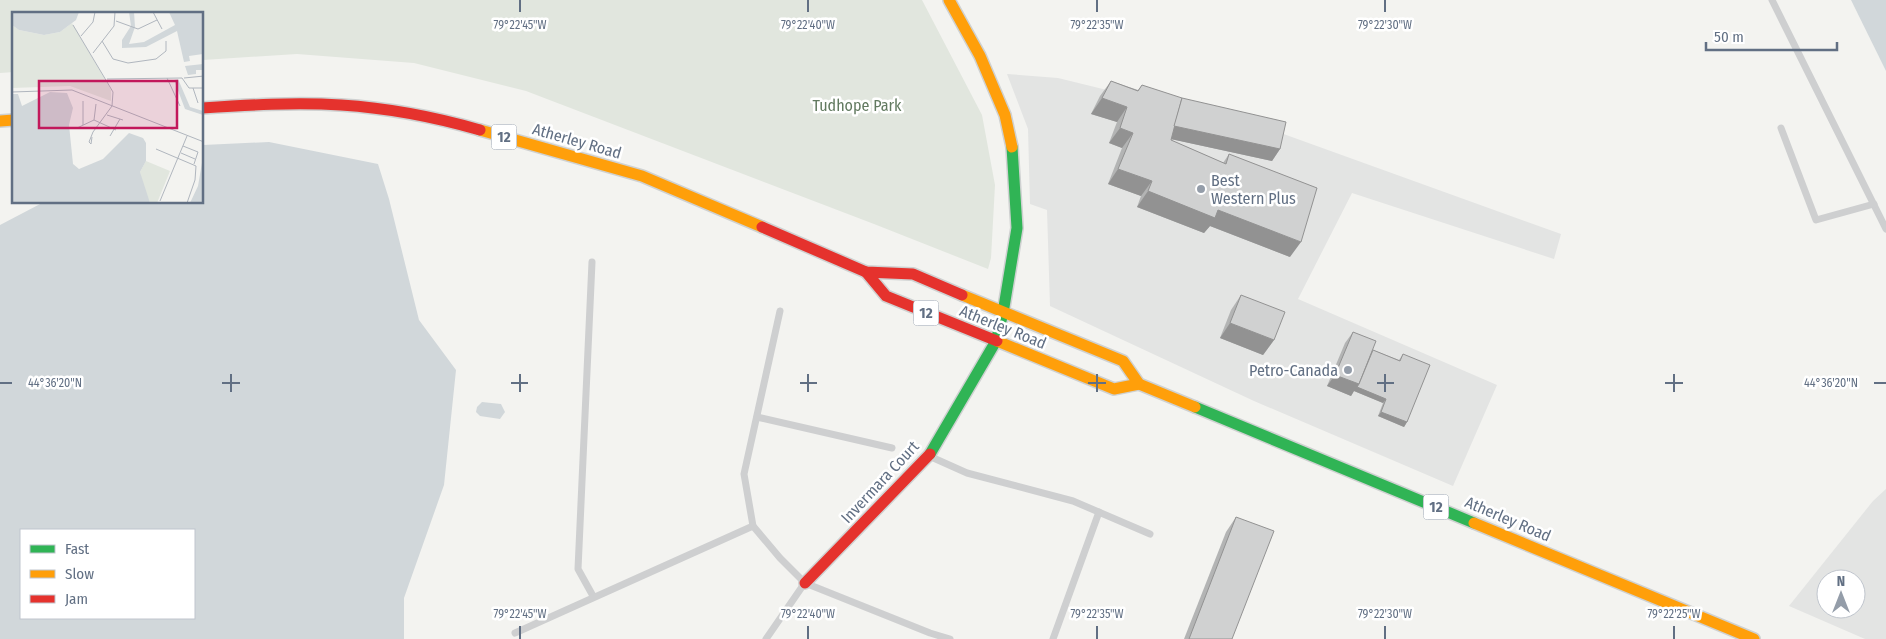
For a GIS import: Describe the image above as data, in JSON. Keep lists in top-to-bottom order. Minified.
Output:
{"streets":{"main road":["12","Atherley Road","Invermara Court"]},"crossings":[["Atherley Road","Invermara Court"]],"parks":["Tudhope Park"],"places":["Best Western Plus","Petro-Canada"],"legend":["Fast","Slow","Jam"],"scale_bar":"50 m","north":"top","coordinates":["79°22'45\"W","79°22'40\"W","79°22'35\"W","79°22'30\"W","44°36'20\"N","79°22'25\"W"]}
